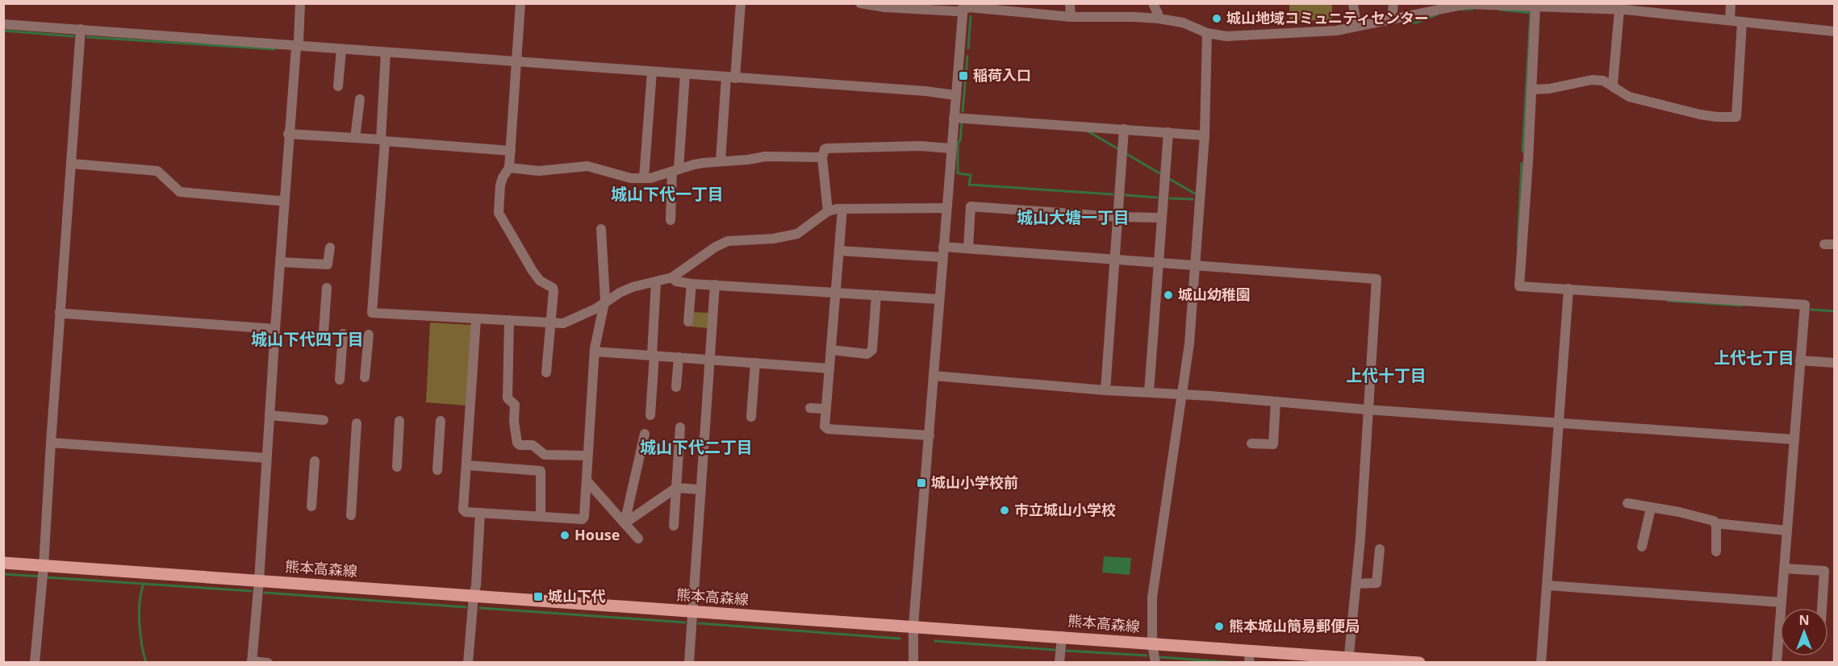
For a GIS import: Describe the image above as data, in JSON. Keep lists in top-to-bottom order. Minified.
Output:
{"streets":{"main road":["熊本高森線"]},"districts":["城山下代一丁目","城山大塘一丁目","城山下代四丁目","上代七丁目","上代十丁目","城山下代二丁目"],"places":{"other":["城山地域コミュニティセンター","城山幼稚園","市立城山小学校","House","熊本城山簡易郵便局"],"transit":["稲荷入口","城山小学校前","城山下代"]},"north":"top"}
